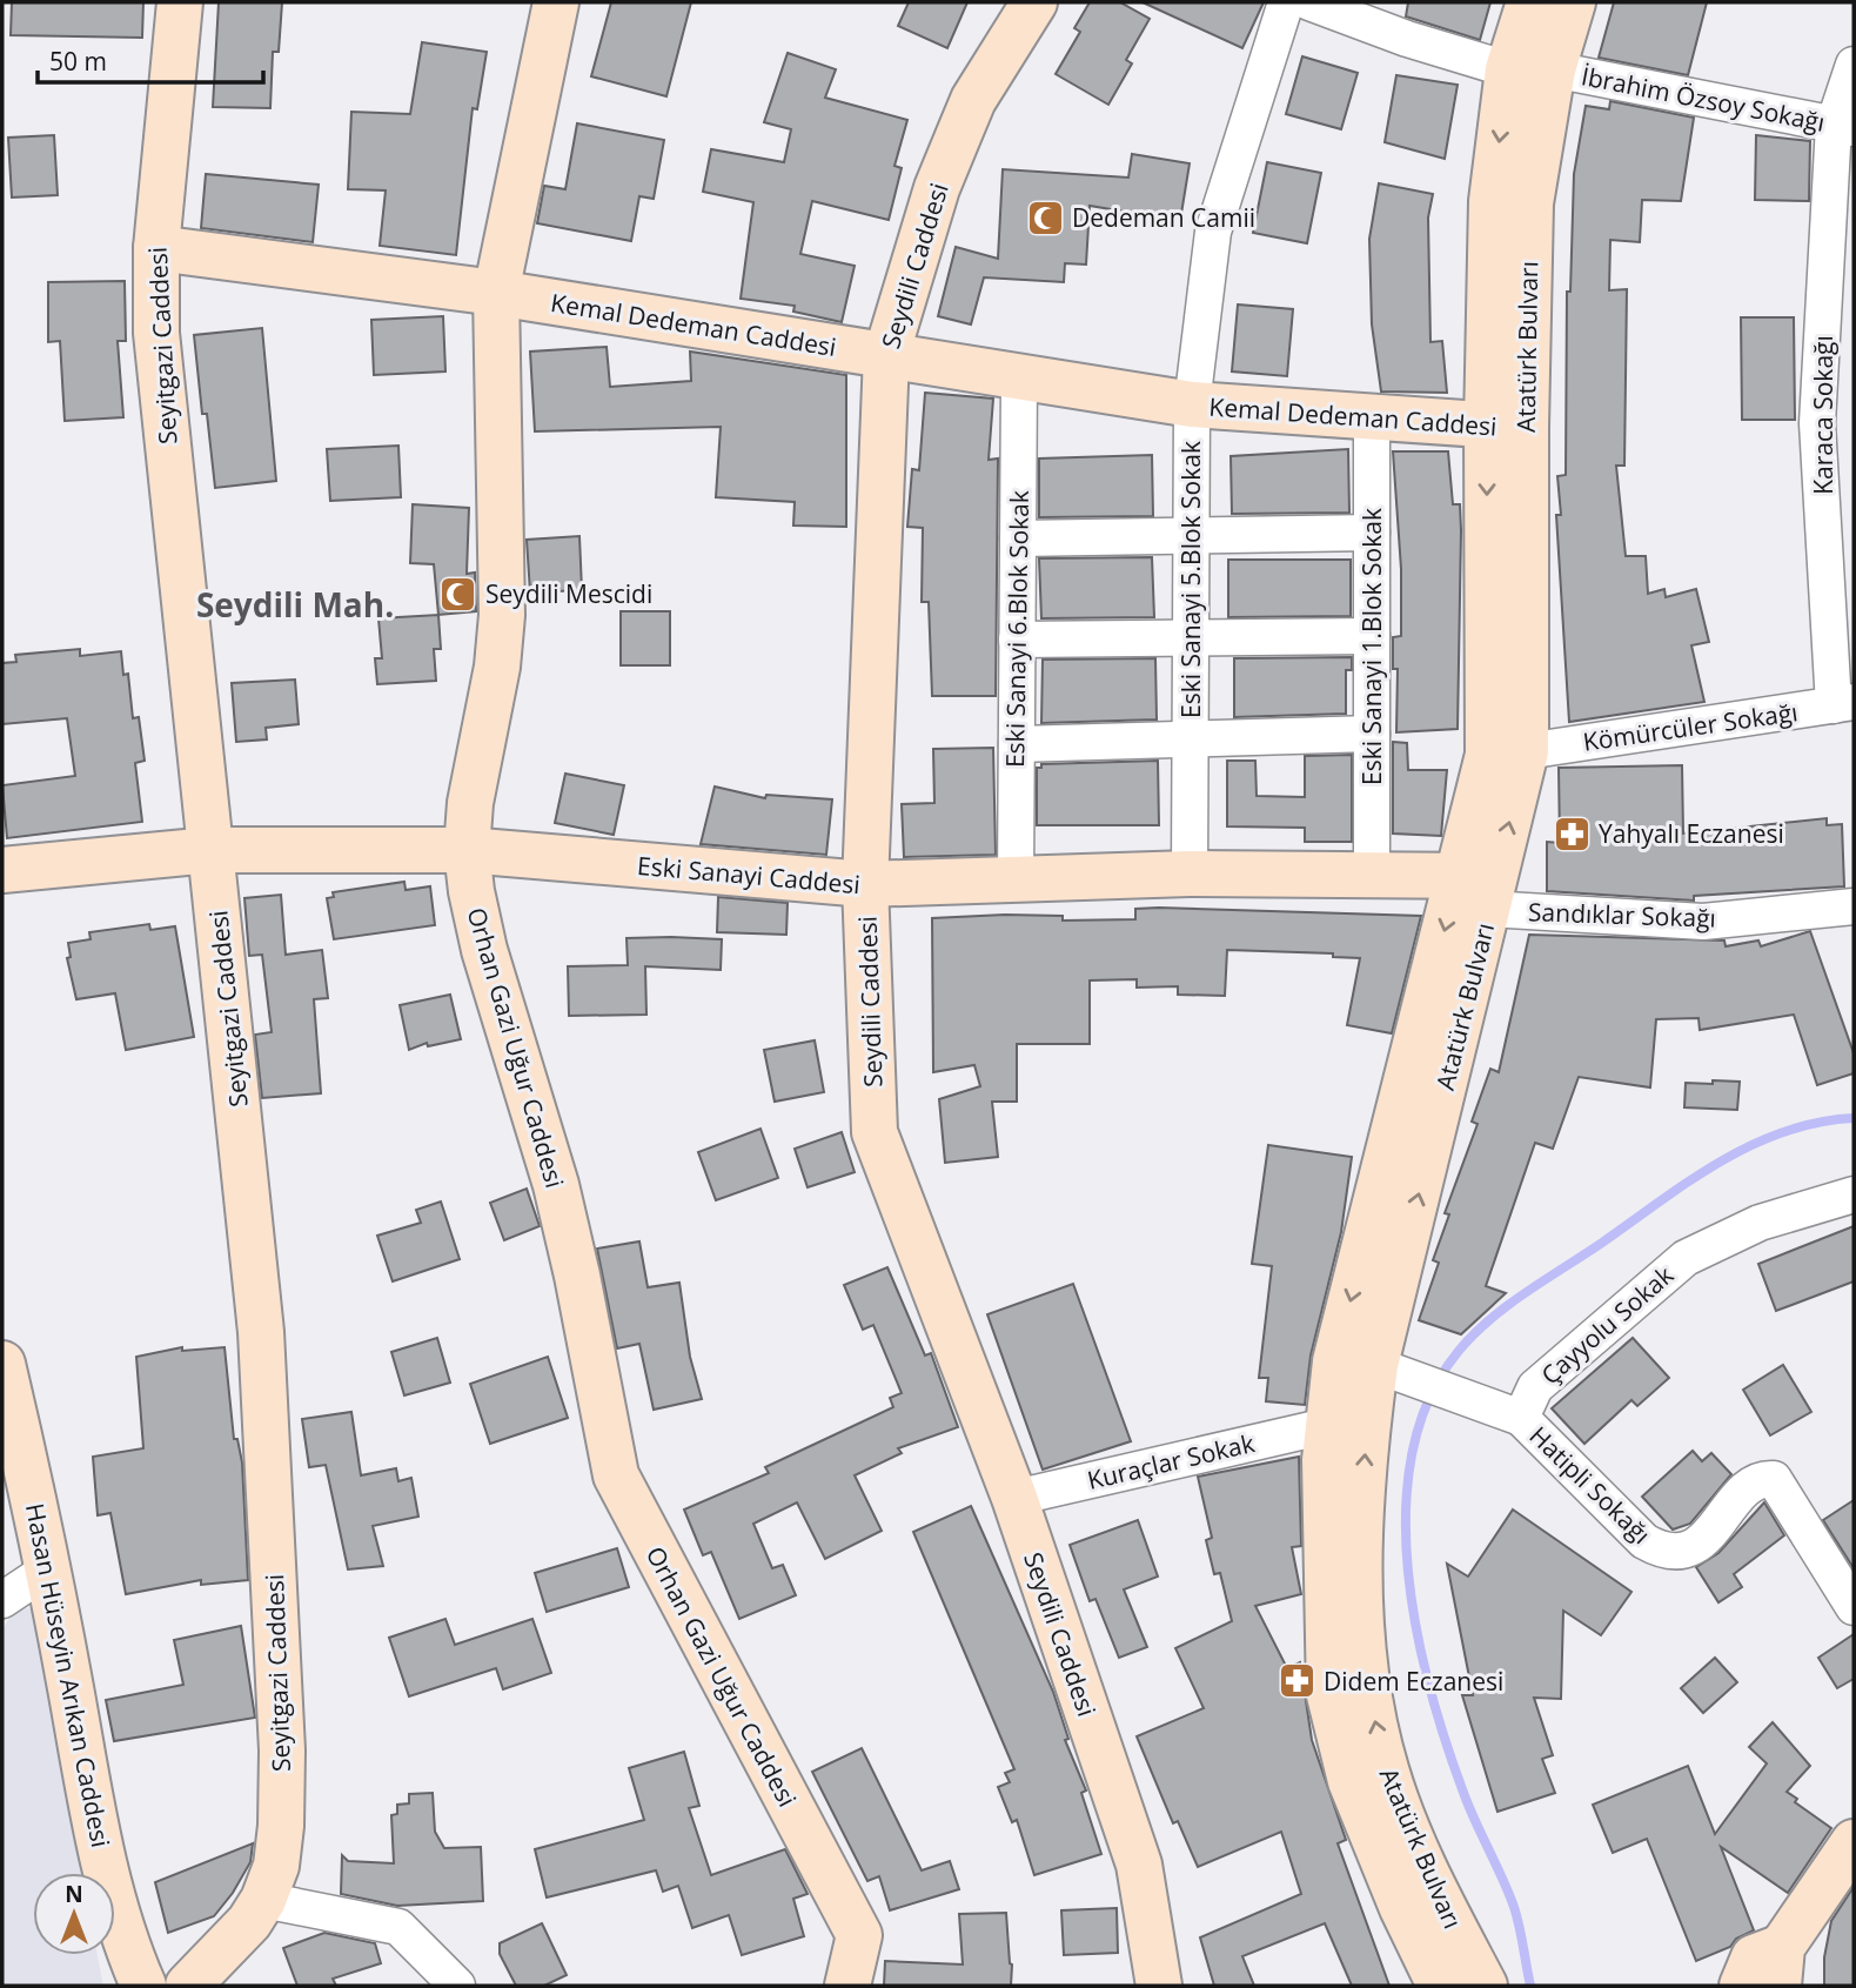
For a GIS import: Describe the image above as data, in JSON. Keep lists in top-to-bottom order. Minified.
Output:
{"streets":{"street":["İbrahim Özsoy Sokağı","Seydili Caddesi","Kemal Dedeman Caddesi","Seyitgazi Caddesi","Atatürk Bulvarı","Karaca Sokağı","Eski Sanayi 5.Blok Sokak","Eski Sanayi 6.Blok Sokak","Eski Sanayi 1.Blok Sokak","Kömürcüler Sokağı","Eski Sanayi Caddesi","Sandıklar Sokağı","Orhan Gazi Uğur Caddesi","Çayyolu Sokak","Kuraçlar Sokak","Hatipli Sokağı","Hasan Hüseyin Arıkan Caddesi"]},"crossings":[["İbrahim Özsoy Sokağı","Atatürk Bulvarı"],["İbrahim Özsoy Sokağı","Karaca Sokağı"],["Seydili Caddesi","Kemal Dedeman Caddesi"],["Seydili Caddesi","Eski Sanayi Caddesi"],["Seydili Caddesi","Kuraçlar Sokak"],["Kemal Dedeman Caddesi","Seyitgazi Caddesi"],["Kemal Dedeman Caddesi","Atatürk Bulvarı"],["Kemal Dedeman Caddesi","Eski Sanayi 5.Blok Sokak"],["Kemal Dedeman Caddesi","Eski Sanayi 6.Blok Sokak"],["Kemal Dedeman Caddesi","Eski Sanayi 1.Blok Sokak"],["Kemal Dedeman Caddesi","Orhan Gazi Uğur Caddesi"],["Seyitgazi Caddesi","Eski Sanayi Caddesi"],["Atatürk Bulvarı","Kömürcüler Sokağı"],["Atatürk Bulvarı","Eski Sanayi Caddesi"],["Atatürk Bulvarı","Sandıklar Sokağı"],["Atatürk Bulvarı","Kuraçlar Sokak"],["Karaca Sokağı","Kömürcüler Sokağı"],["Eski Sanayi 5.Blok Sokak","Eski Sanayi Caddesi"],["Eski Sanayi 6.Blok Sokak","Eski Sanayi Caddesi"],["Eski Sanayi 1.Blok Sokak","Eski Sanayi Caddesi"],["Eski Sanayi Caddesi","Sandıklar Sokağı"],["Eski Sanayi Caddesi","Orhan Gazi Uğur Caddesi"],["Çayyolu Sokak","Hatipli Sokağı"]],"districts":["Seydili Mah."],"places":{"mosque":["Dedeman Camii","Seydili Mescidi"],"pharmacy":["Yahyalı Eczanesi","Didem Eczanesi"]},"scale_bar":"50 m","north":"top"}
